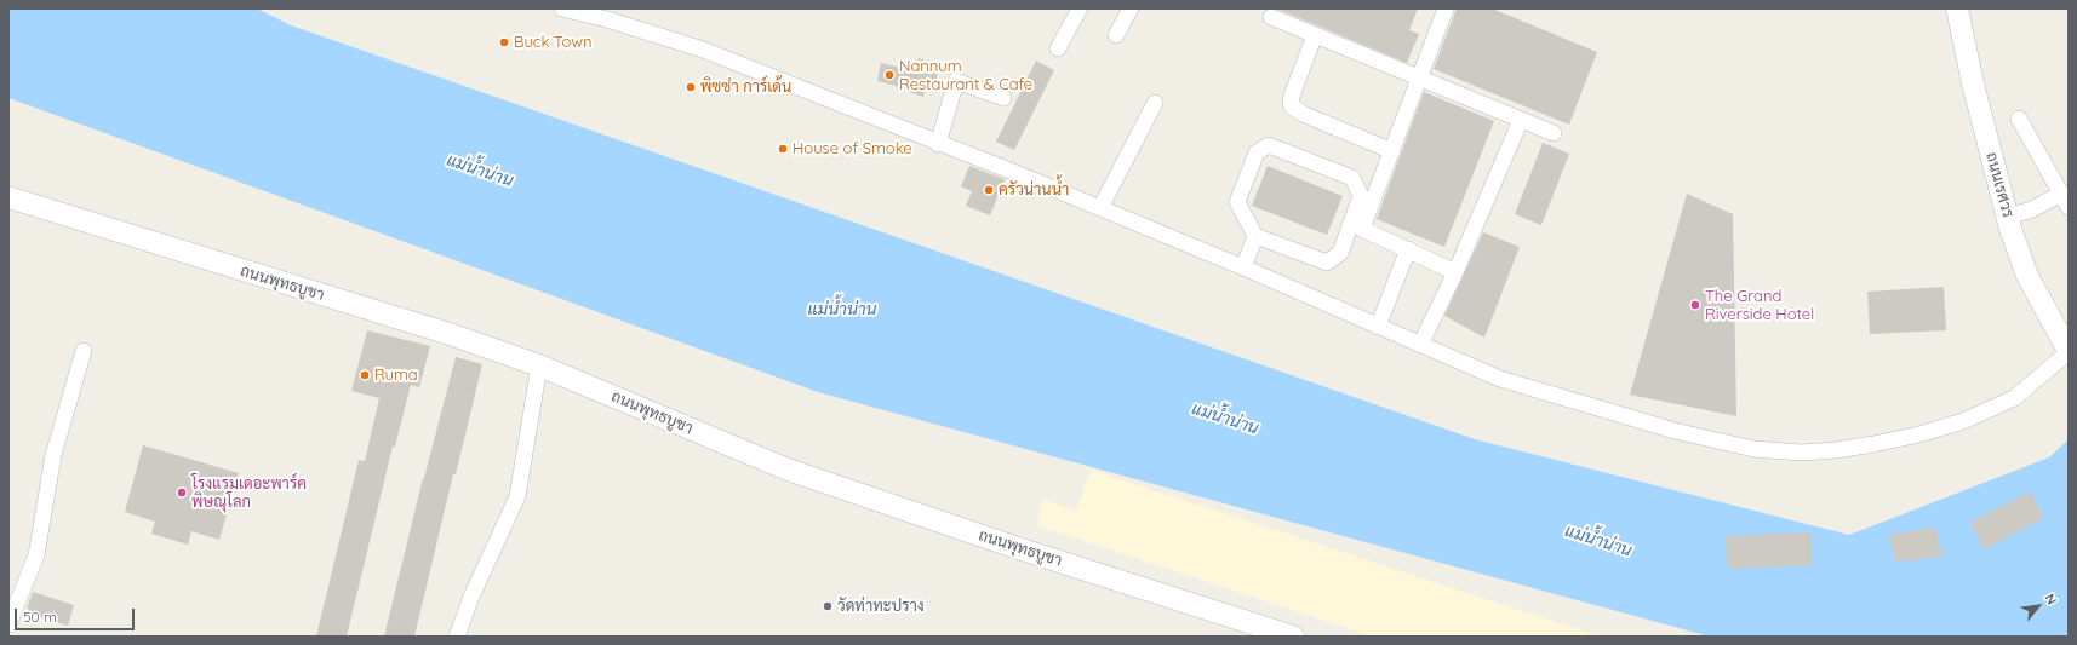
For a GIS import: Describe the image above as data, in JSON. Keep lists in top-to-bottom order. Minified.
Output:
{"streets":{"street":["ถนนเรศวร","ถนนพุทธบูชา"]},"water":["แม่น้ำน่าน"],"places":["Buck Town","Nannum Restaurant & Cafe","พิซซ่า การ์เด้น","House of Smoke","ครัวน่านน้ำ","The Grand Riverside Hotel","Ruma","โรงแรมเดอะพาร์ค พิษณุโลก","วัดท่าทะปราง"],"scale_bar":"50 m","north":"top right"}
